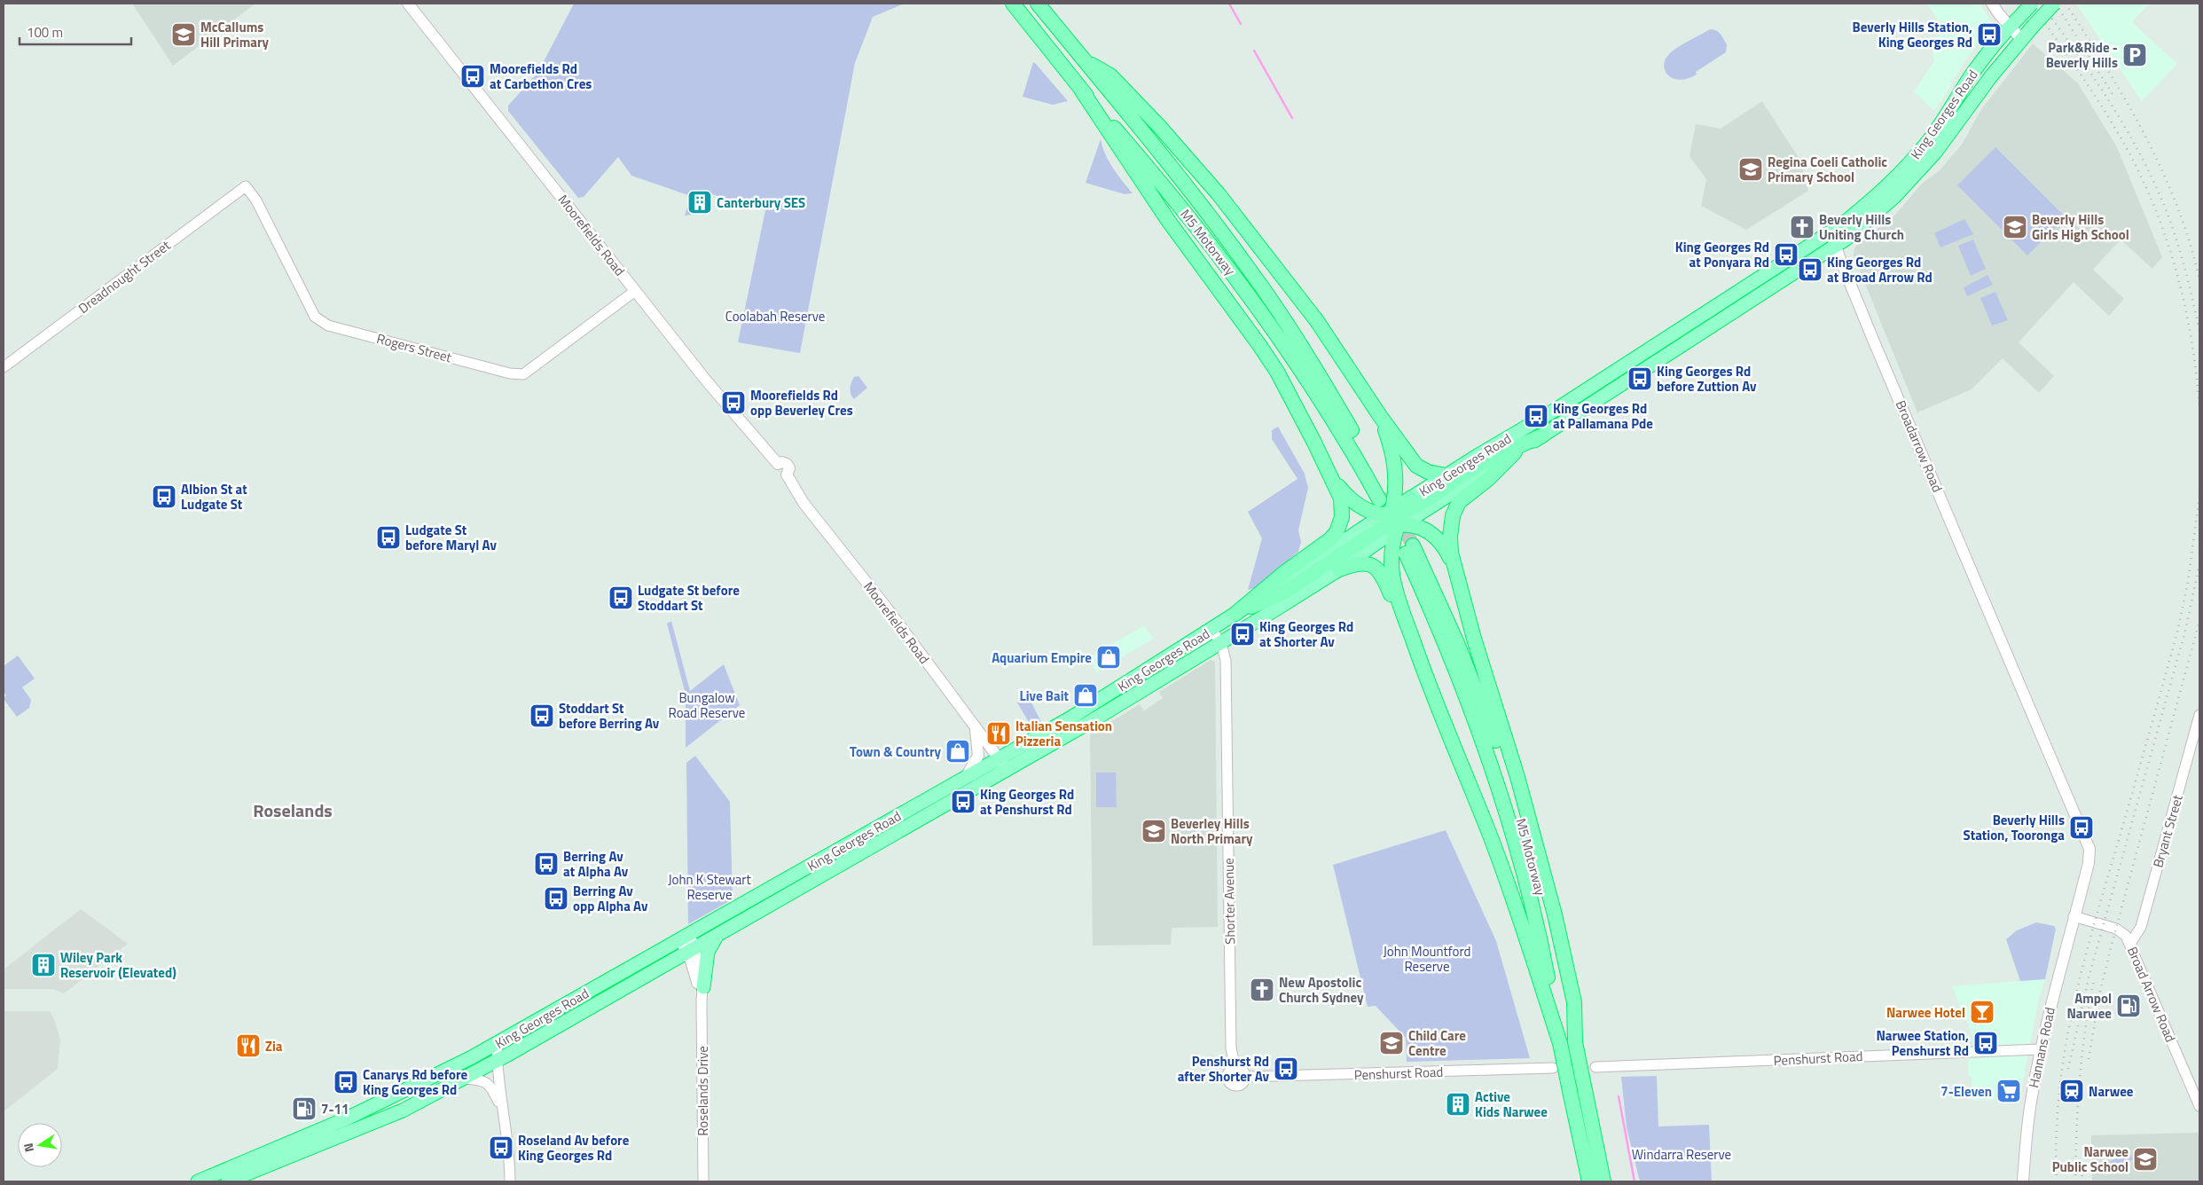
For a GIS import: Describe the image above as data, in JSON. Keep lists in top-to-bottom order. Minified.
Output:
{"streets":{"highway":["King Georges Road","M5 Motorway"],"main road":["Moorefields Road","Broadarrow Road","Hannans Road"],"street":["Dreadnought Street","Rogers Street","Bryant Street","Shorter Avenue","Broad Arrow Road","Penshurst Road","Roselands Drive"]},"crossings":[["King Georges Road","Moorefields Road"],["King Georges Road","Broadarrow Road"],["King Georges Road","Shorter Avenue"],["King Georges Road","Roselands Drive"],["Moorefields Road","Rogers Street"],["Dreadnought Street","Rogers Street"],["Broadarrow Road","Broad Arrow Road"],["Broadarrow Road","Hannans Road"],["Bryant Street","Broad Arrow Road"],["Shorter Avenue","Penshurst Road"],["Broad Arrow Road","Hannans Road"],["Hannans Road","Penshurst Road"]],"districts":["Roselands"],"parks":["Coolabah Reserve","Bungalow Road Reserve","John K Stewart Reserve","John Mountford Reserve","Windarra Reserve"],"places":{"school or university":["McCallums Hill Primary","Regina Coeli Catholic Primary School","Beverly Hills Girls High School","Beverley Hills North Primary","Child Care Centre","Narwee Public School"],"bus stop":["Beverly Hills Station, King Georges Rd","Moorefields Rd at Carbethon Cres","King Georges Rd at Ponyara Rd","King Georges Rd at Broad Arrow Rd","King Georges Rd before Zuttion Av","Moorefields Rd opp Beverley Cres","King Georges Rd at Pallamana Pde","Albion St at Ludgate St","Ludgate St before Maryl Av","Ludgate St before Stoddart St","King Georges Rd at Shorter Av","Stoddart St before Berring Av","King Georges Rd at Penshurst Rd","Beverly Hills Station, Tooronga","Berring Av at Alpha Av","Berring Av opp Alpha Av","Narwee Station, Penshurst Rd","Penshurst Rd after Shorter Av","Canarys Rd before King Georges Rd","Roseland Av before King Georges Rd"],"parking":["Park&Ride - Beverly Hills"],"building":["Canterbury SES","Wiley Park Reservoir (Elevated)","Active Kids Narwee"],"church":["Beverly Hills Uniting Church","New Apostolic Church Sydney"],"shop":["Aquarium Empire","Live Bait","Town & Country"],"restaurant":["Italian Sensation Pizzeria","Zia"],"fuel station":["Ampol Narwee","7-11"],"bar":["Narwee Hotel"],"supermarket":["7-Eleven"],"station":["Narwee"]},"scale_bar":"100 m","north":"left"}
